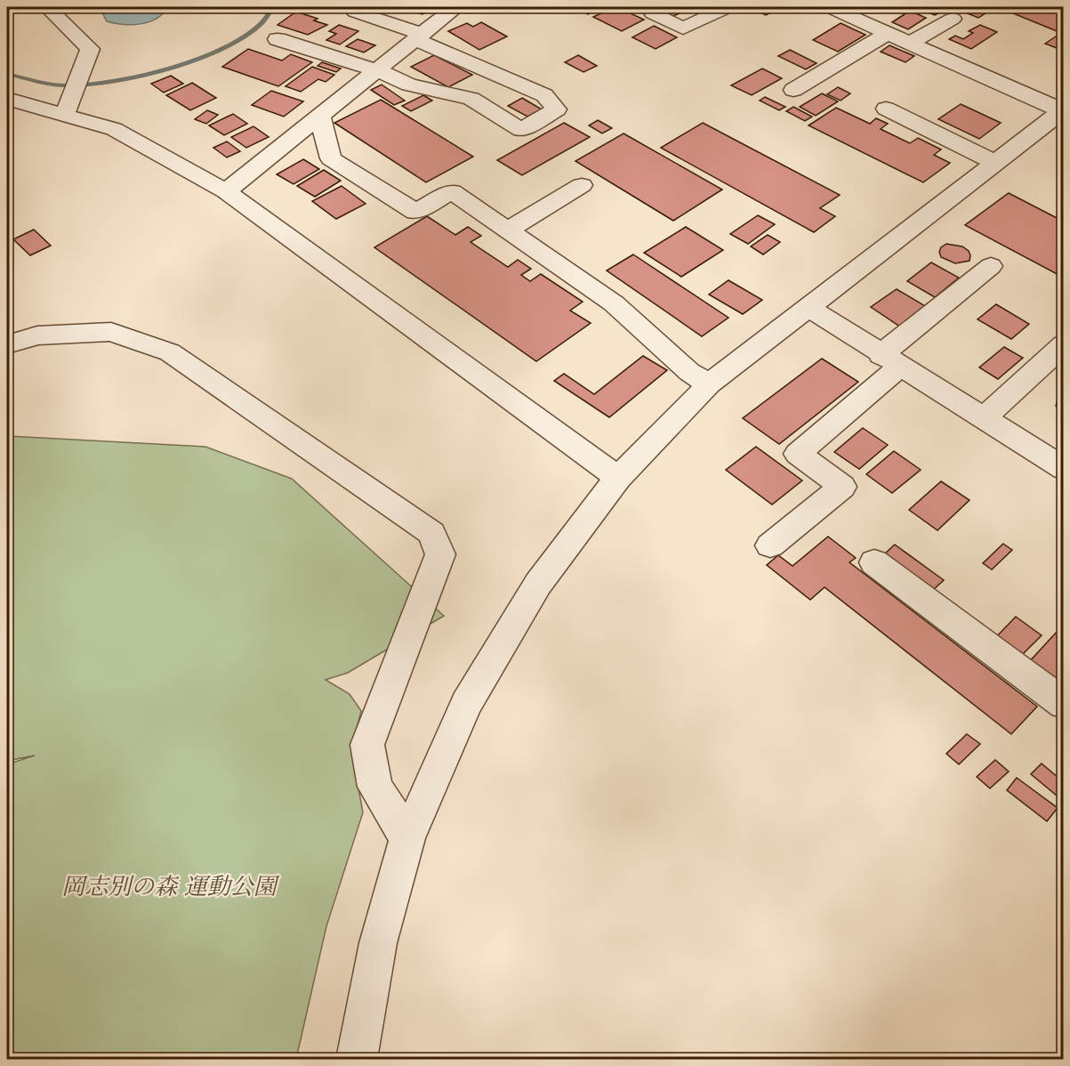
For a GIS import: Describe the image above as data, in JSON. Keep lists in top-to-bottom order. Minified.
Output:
{"parks":["岡志別の森 運動公園"]}
